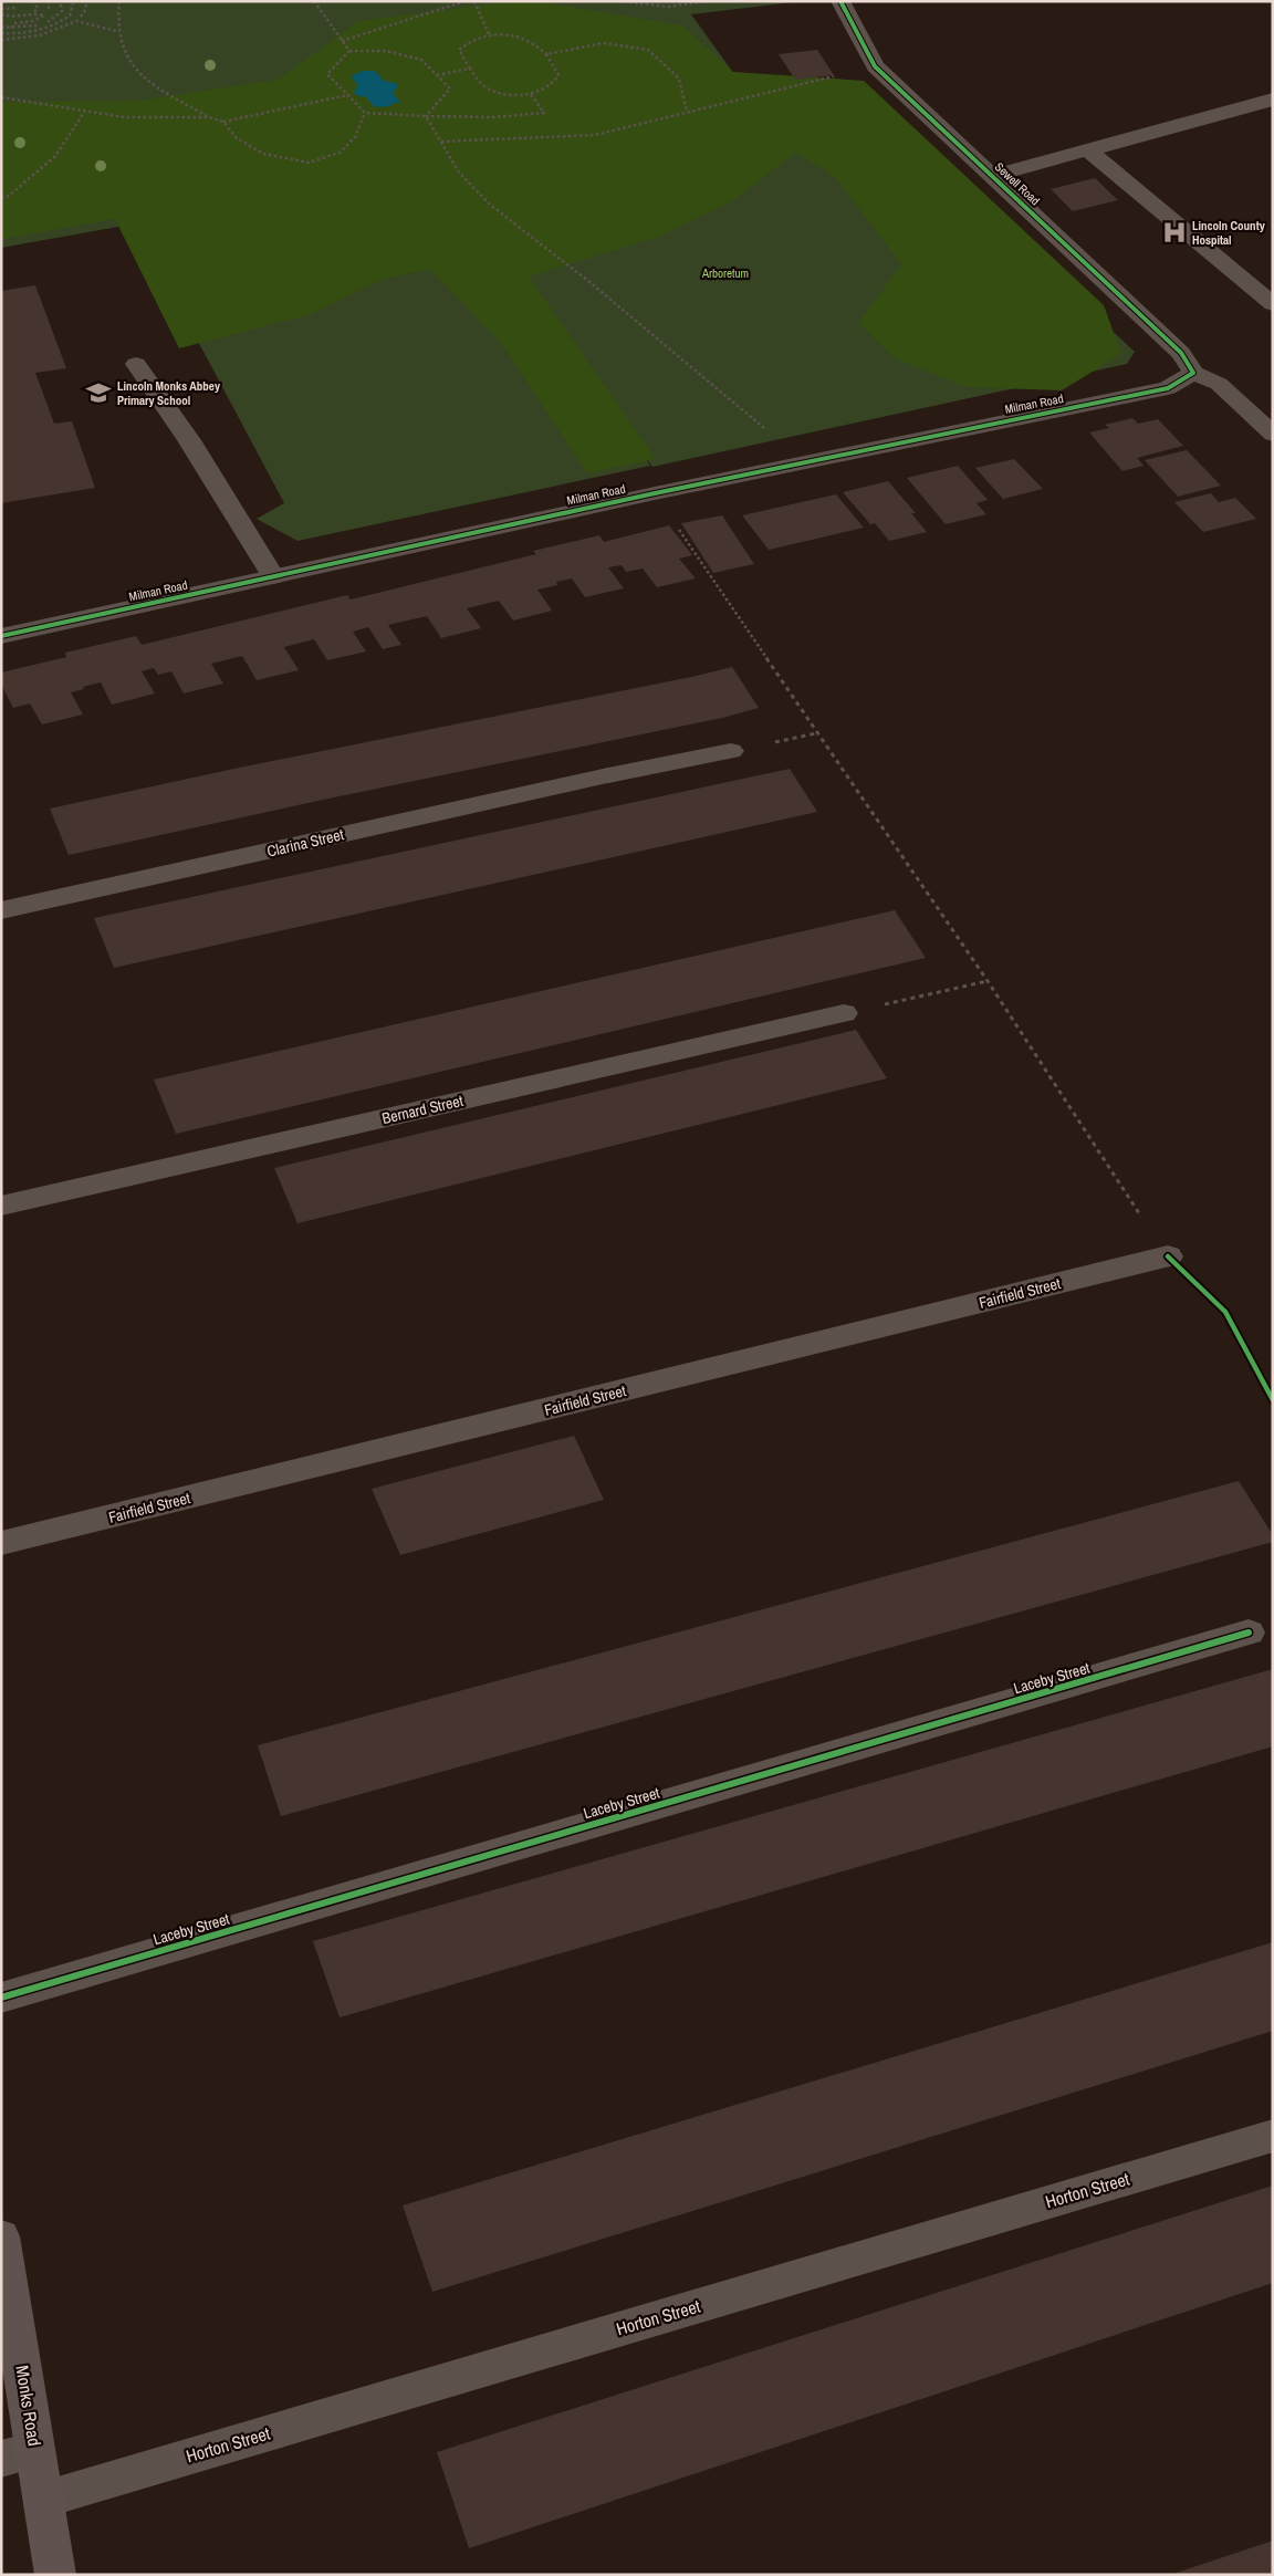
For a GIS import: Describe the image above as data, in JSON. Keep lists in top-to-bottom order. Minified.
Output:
{"streets":{"main road":["Monks Road"],"street":["Sewell Road","Milman Road","Clarina Street","Bernard Street","Fairfield Street","Laceby Street","Horton Street"]},"crossings":[["Sewell Road","Milman Road"],["Horton Street","Monks Road"]],"parks":["Arboretum"],"places":{"hospital":["Lincoln County Hospital"],"school or university":["Lincoln Monks Abbey Primary School"]}}
